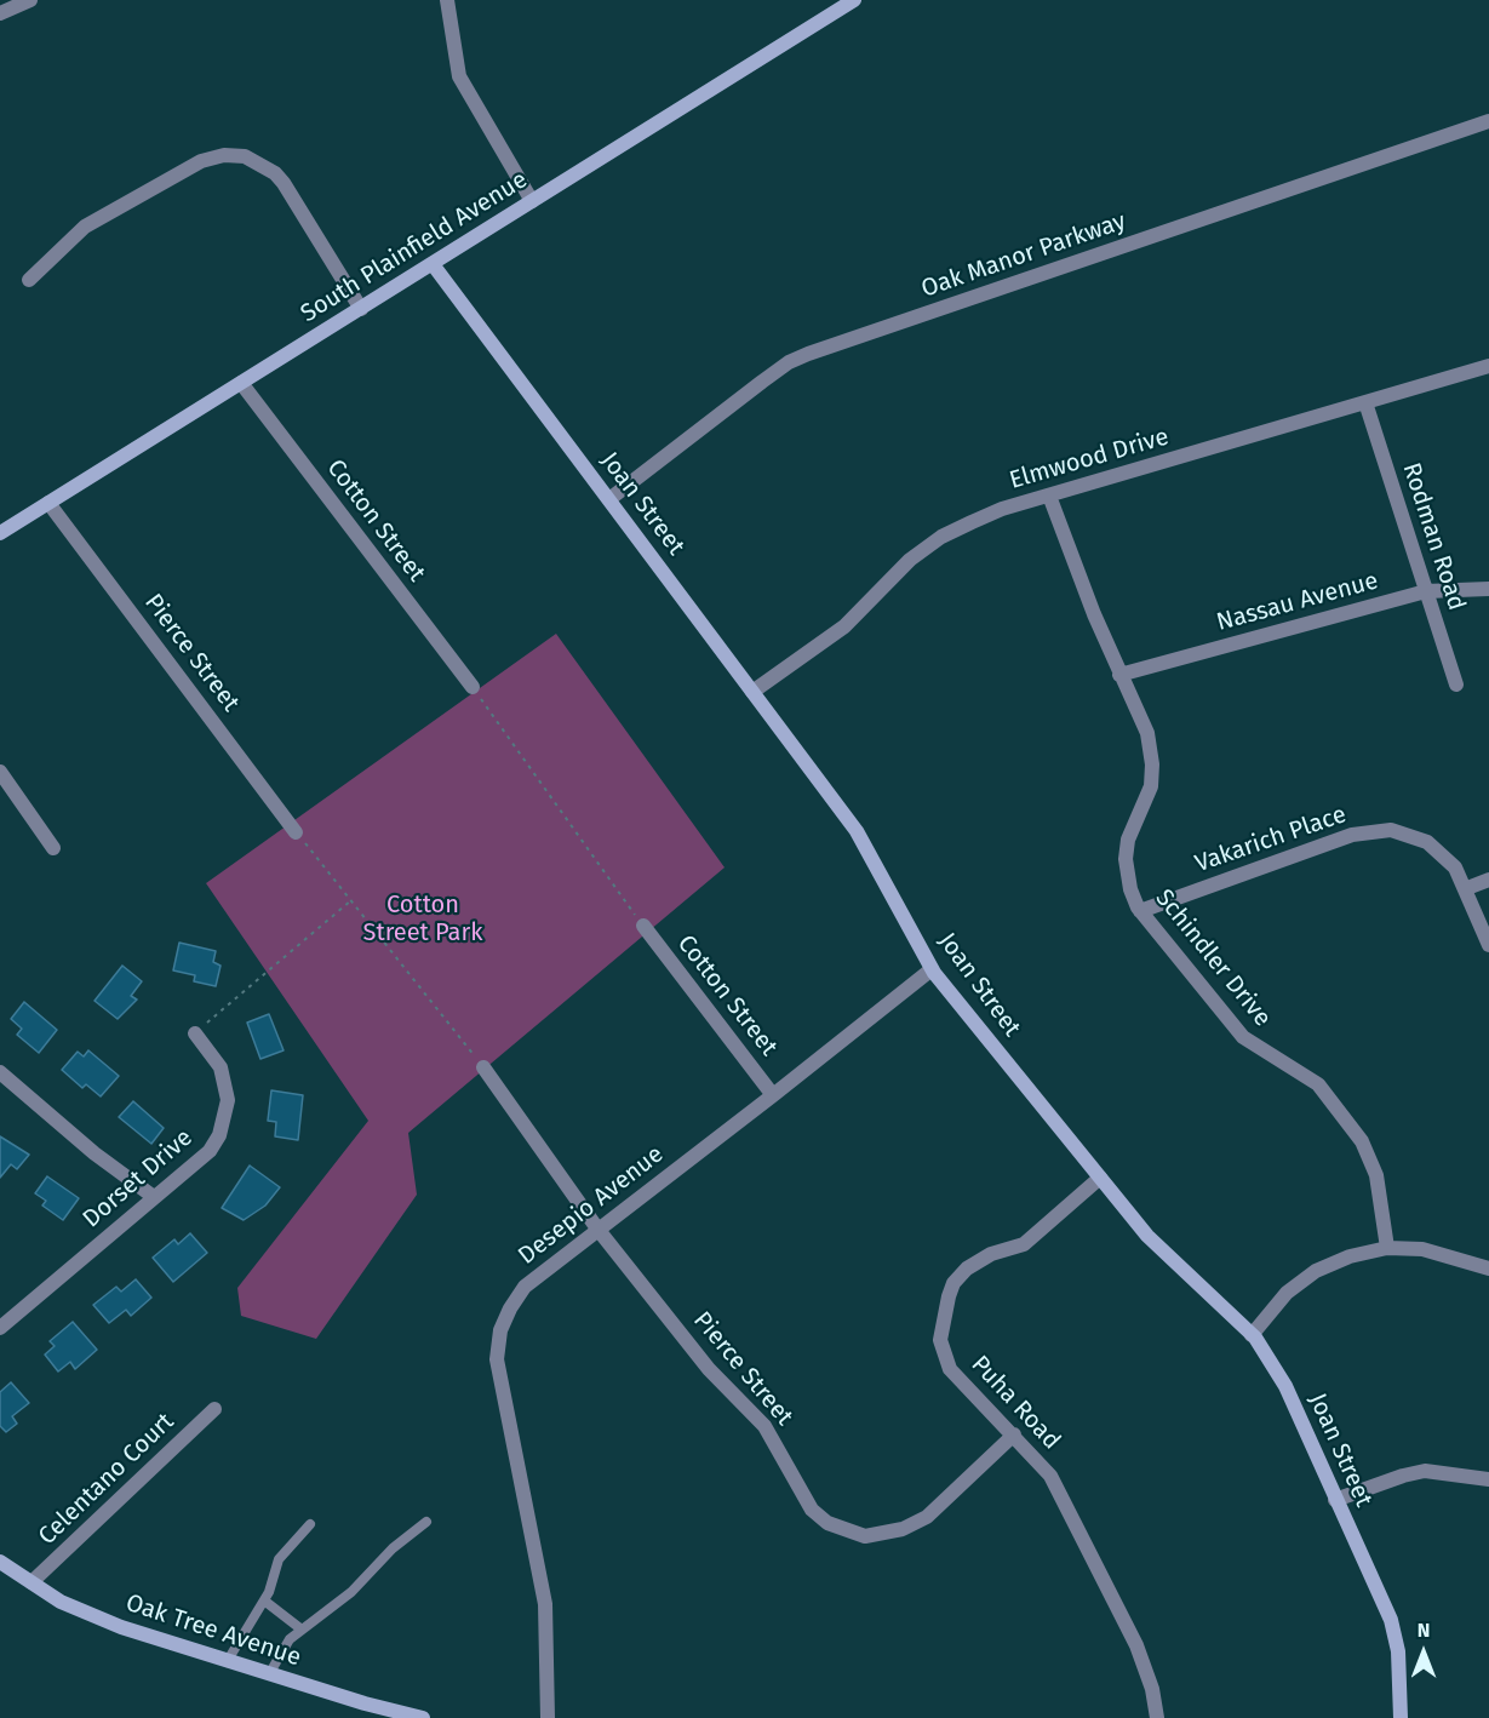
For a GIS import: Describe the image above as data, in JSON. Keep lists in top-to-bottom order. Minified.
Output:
{"streets":{"street":["South Plainfield Avenue","Oak Manor Parkway","Elmwood Drive","Joan Street","Cotton Street","Rodman Road","Nassau Avenue","Pierce Street","Vakarich Place","Schindler Drive","Dorset Drive","Desepio Avenue","Puha Road","Celentano Court","Oak Tree Avenue"]},"crossings":[["South Plainfield Avenue","Joan Street"],["South Plainfield Avenue","Cotton Street"],["South Plainfield Avenue","Pierce Street"],["Oak Manor Parkway","Joan Street"],["Elmwood Drive","Joan Street"],["Elmwood Drive","Rodman Road"],["Elmwood Drive","Schindler Drive"],["Joan Street","Desepio Avenue"],["Joan Street","Puha Road"],["Cotton Street","Desepio Avenue"],["Rodman Road","Nassau Avenue"],["Nassau Avenue","Schindler Drive"],["Pierce Street","Desepio Avenue"],["Pierce Street","Puha Road"],["Vakarich Place","Schindler Drive"],["Celentano Court","Oak Tree Avenue"]],"parks":["Cotton Street Park"],"north":"top"}
